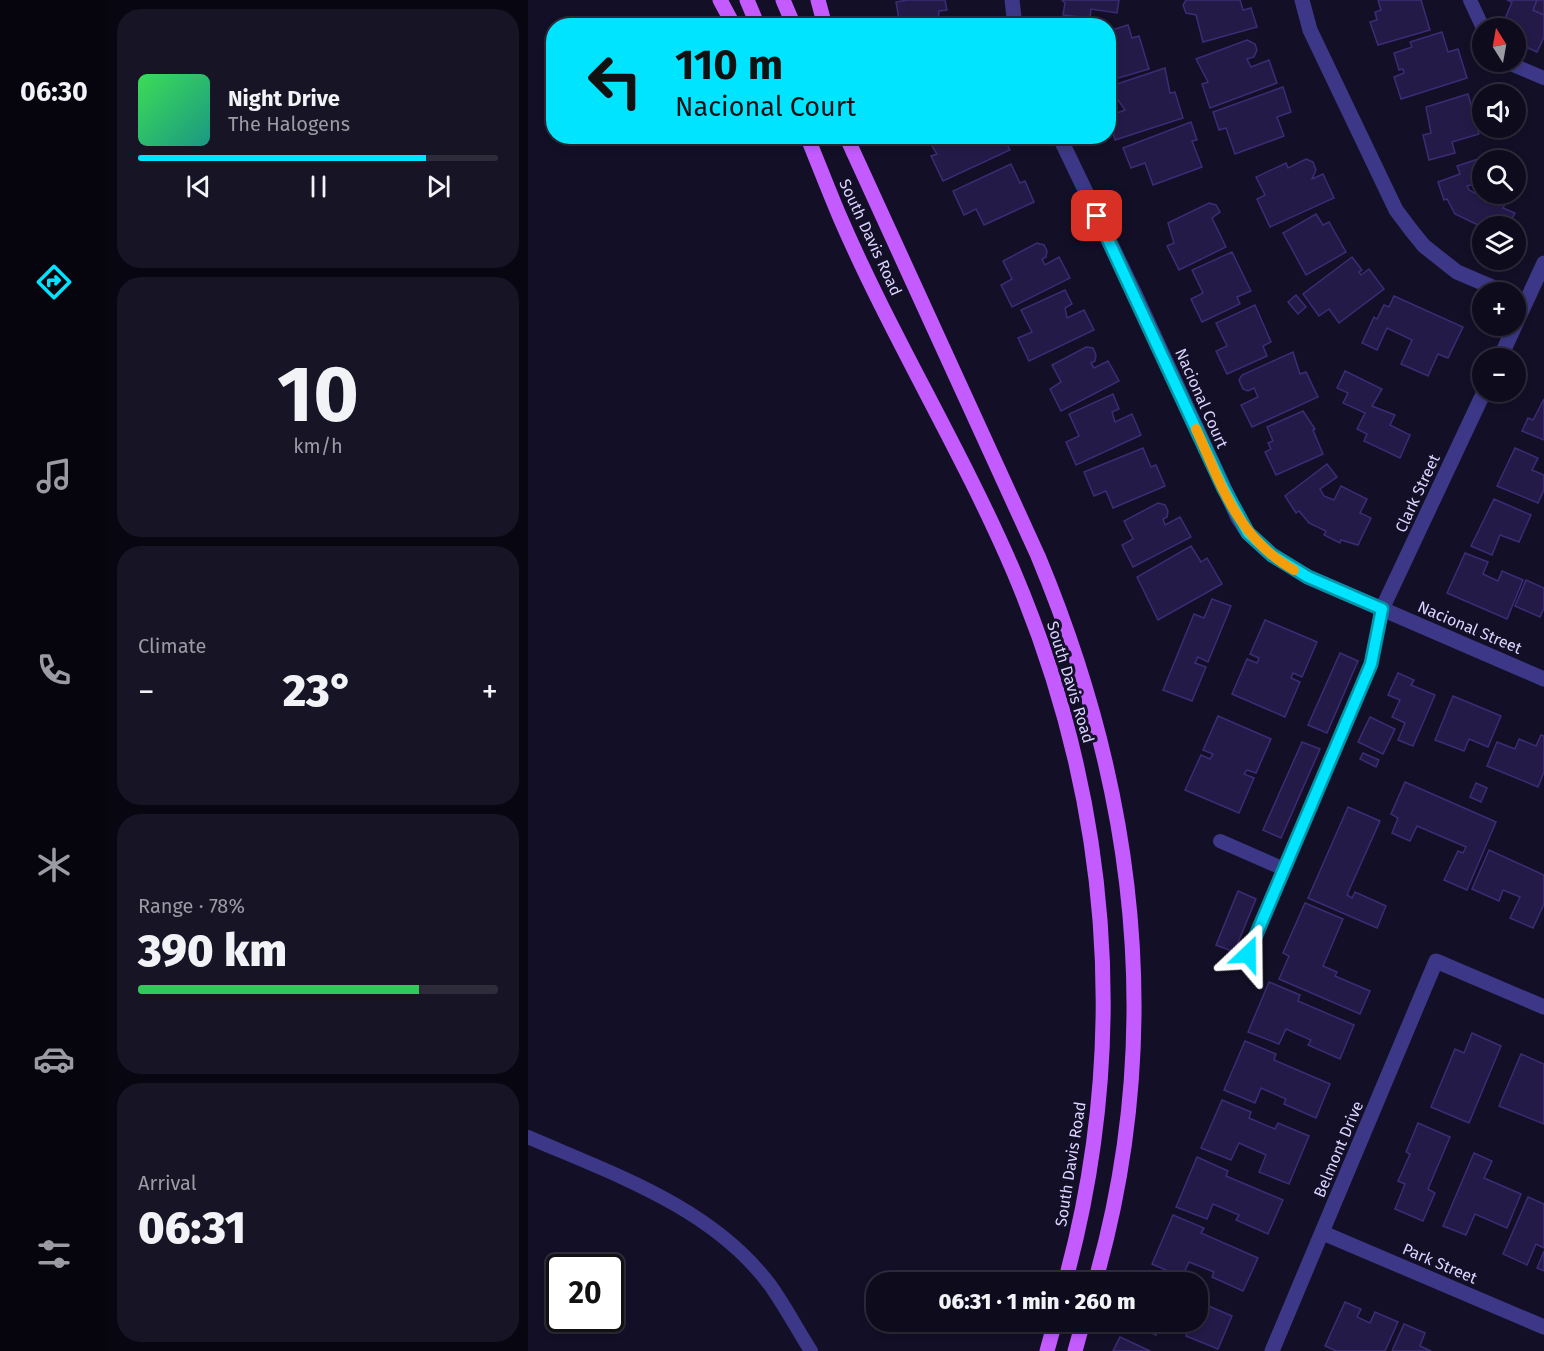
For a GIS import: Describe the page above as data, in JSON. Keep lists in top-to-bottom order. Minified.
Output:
{"streets":{"main road":["South Davis Road"],"street":["Nacional Court","Clark Street","Nacional Street","Belmont Drive","Park Street"]},"crossings":[["Nacional Court","Clark Street"],["Nacional Court","Nacional Street"],["Clark Street","Nacional Street"],["Belmont Drive","Park Street"]],"north":"top","page":{"tabs":"06:30","map_buttons":["+","−"],"turn":["110 m","Nacional Court"],"song":["Night Drive","The Halogens"],"tile":[["10","km/h"],"Climate",["Range · 78%","390 km"],["Arrival","06:31"]],"heat":["−","23°","+"],"limit":"20","trip":"06:31 · 1 min · 260 m"}}
